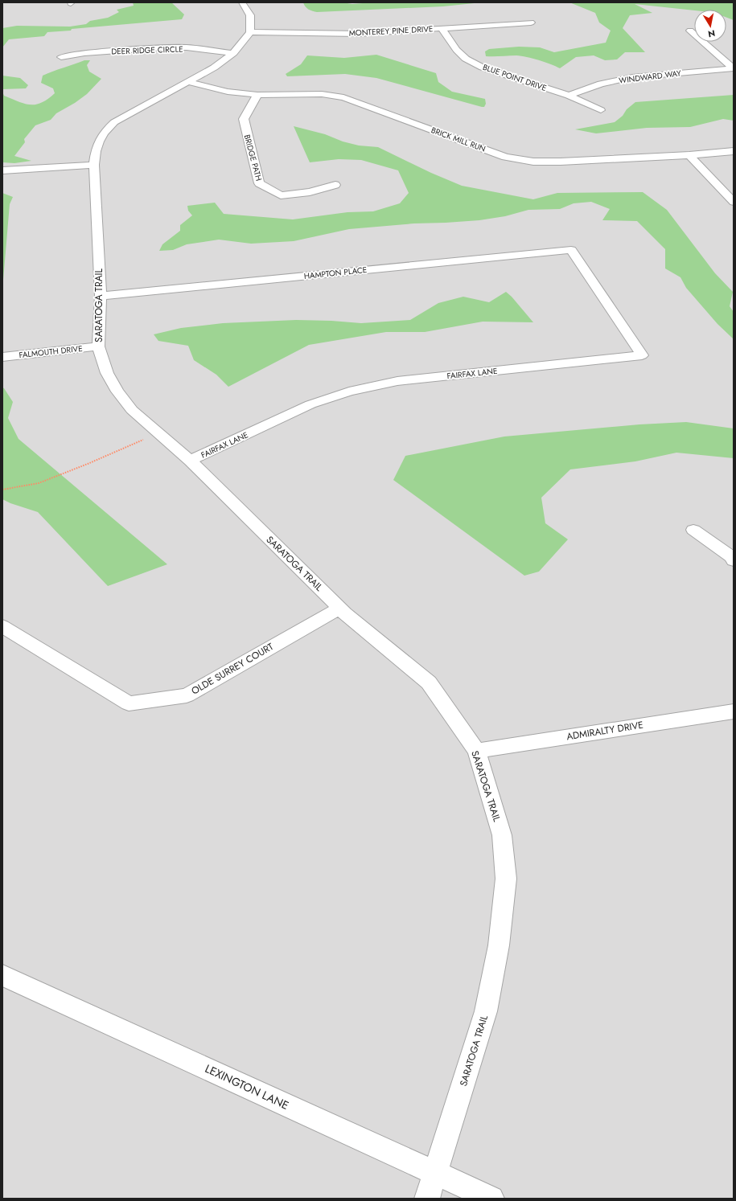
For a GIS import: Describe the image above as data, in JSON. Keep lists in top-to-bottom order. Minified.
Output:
{"streets":{"street":["MONTEREY PINE DRIVE","DEER RIDGE CIRCLE","WINDWARD WAY","BLUE POINT DRIVE","BRICK MILL RUN","BRIDGE PATH","HAMPTON PLACE","SARATOGA TRAIL","FALMOUTH DRIVE","FAIRFAX LANE","OLDE SURREY COURT","ADMIRALTY DRIVE","LEXINGTON LANE"]},"crossings":[["MONTEREY PINE DRIVE","BLUE POINT DRIVE"],["MONTEREY PINE DRIVE","SARATOGA TRAIL"],["DEER RIDGE CIRCLE","SARATOGA TRAIL"],["WINDWARD WAY","BLUE POINT DRIVE"],["BRICK MILL RUN","BRIDGE PATH"],["BRICK MILL RUN","SARATOGA TRAIL"],["HAMPTON PLACE","SARATOGA TRAIL"],["HAMPTON PLACE","FAIRFAX LANE"],["SARATOGA TRAIL","FALMOUTH DRIVE"],["SARATOGA TRAIL","FAIRFAX LANE"],["SARATOGA TRAIL","OLDE SURREY COURT"],["SARATOGA TRAIL","ADMIRALTY DRIVE"],["SARATOGA TRAIL","LEXINGTON LANE"]],"north":"bottom"}
